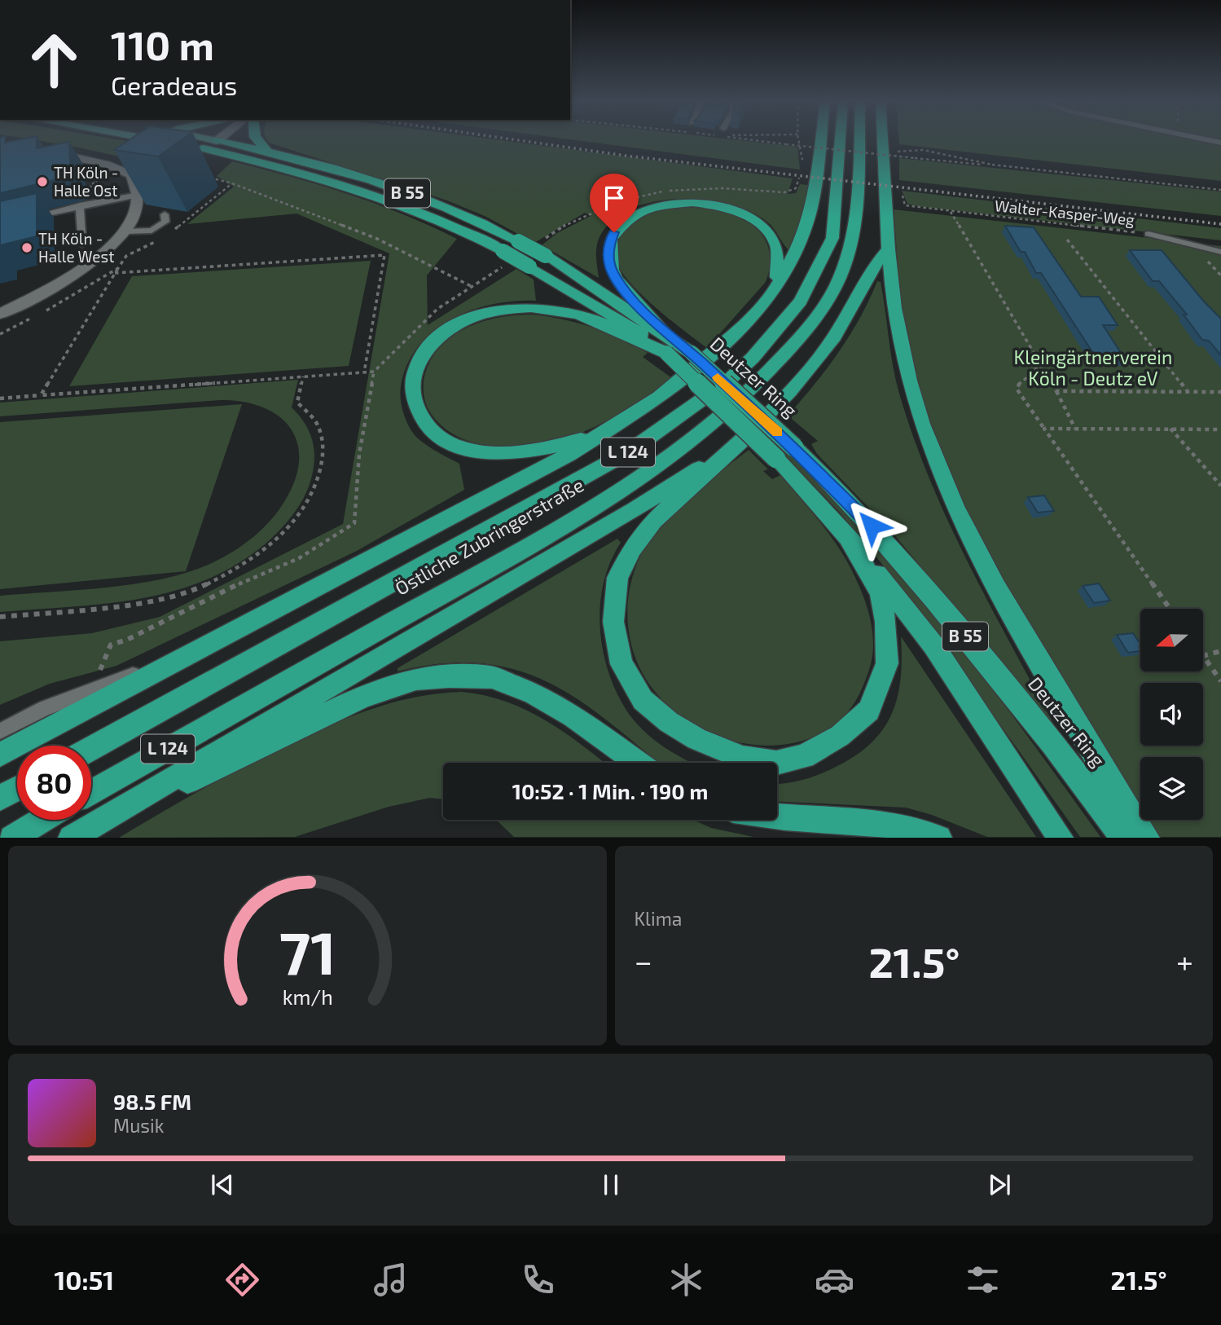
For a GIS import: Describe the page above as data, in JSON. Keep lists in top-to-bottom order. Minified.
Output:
{"streets":{"highway":["B 55","Deutzer Ring","L 124","Östliche Zubringerstraße"],"path":["Walter-Kasper-Weg"]},"parks":["Kleingärtnerverein Köln - Deutz eV"],"places":["TH Köln - Halle Ost","TH Köln - Halle West"],"north":"left","page":{"turn":["110 m","Geradeaus"],"limit":"80","trip":"10:52 · 1 Min. · 190 m","tile":"Klima","heat":["−","21.5°","+"],"song":["98.5 FM","Musik"],"tabs":["10:51","21.5°"],"gauge":["71","km/h"]}}
